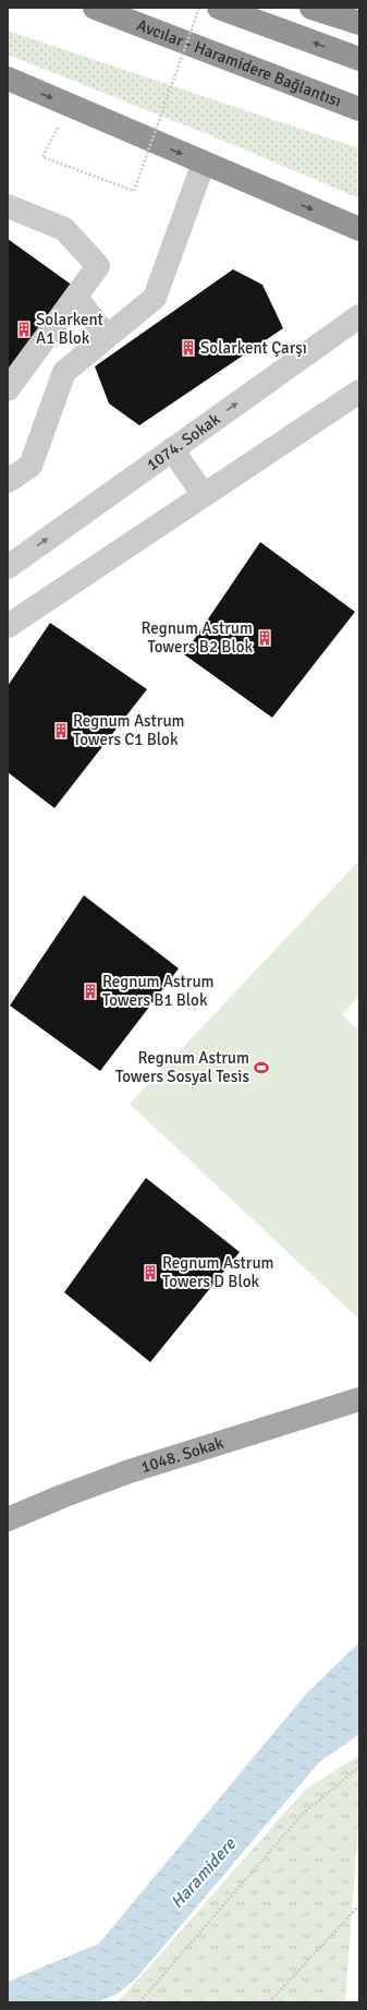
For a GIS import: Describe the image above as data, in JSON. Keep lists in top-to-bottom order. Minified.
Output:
{"streets":{"highway":["Avcılar - Haramidere Bağlantısı"],"main road":["1048. Sokak"],"street":["1074. Sokak"]},"water":["Haramidere"],"places":{"building":["Solarkent A1 Blok","Solarkent Çarşı","Regnum Astrum Towers B2 Blok","Regnum Astrum Towers C1 Blok","Regnum Astrum Towers B1 Blok","Regnum Astrum Towers D Blok"],"sports":["Regnum Astrum Towers Sosyal Tesis"]}}
